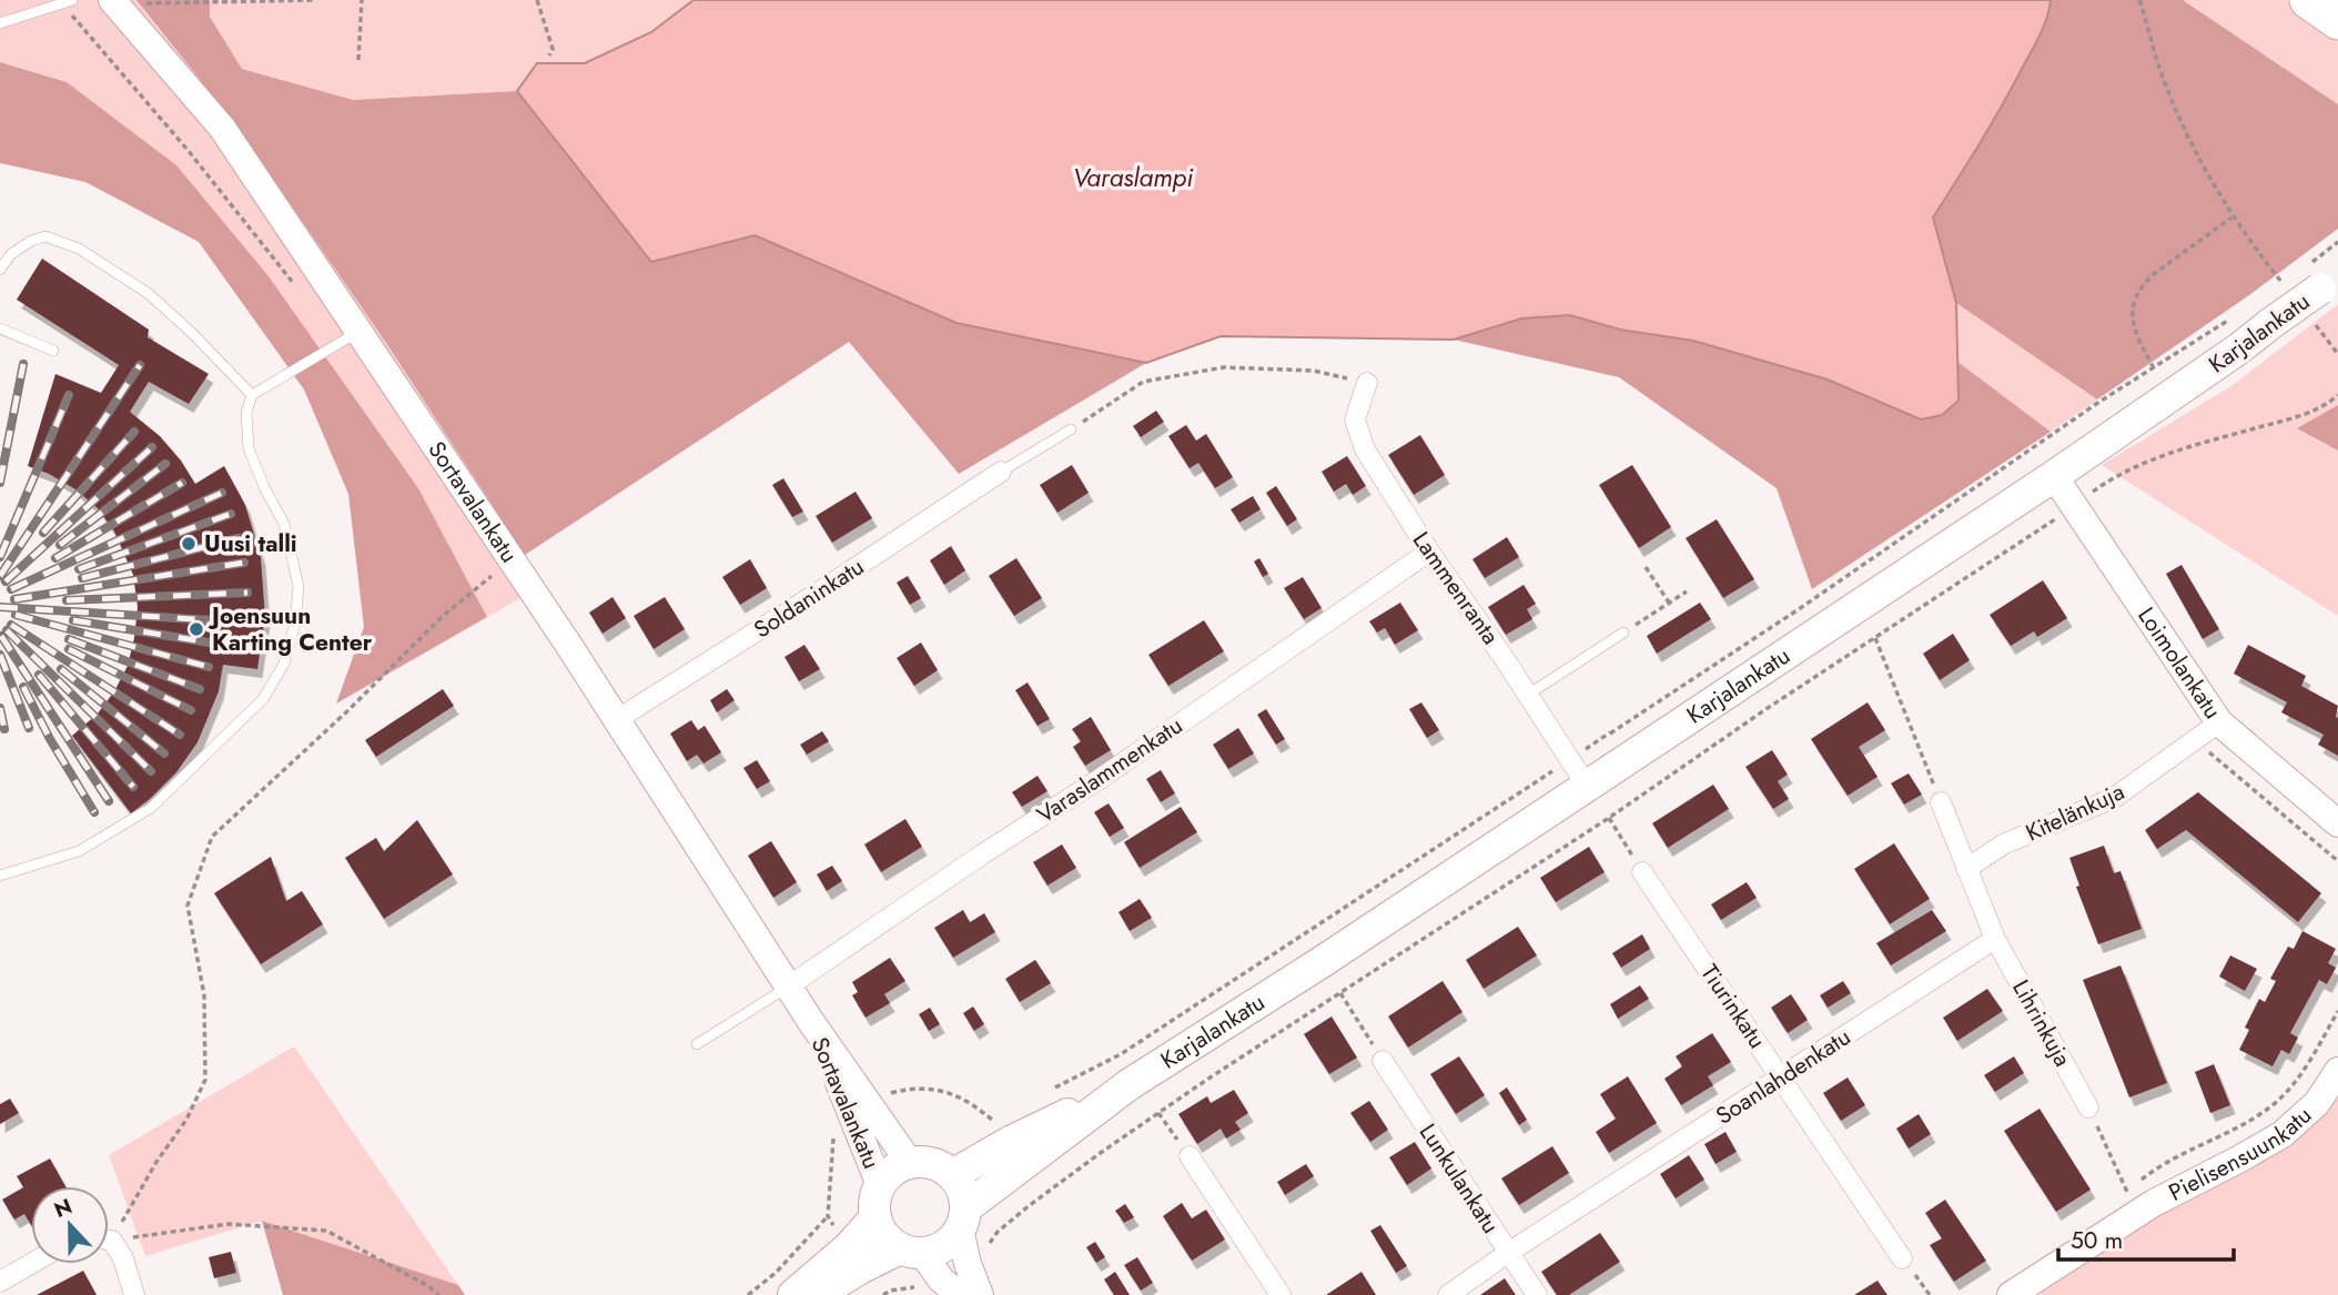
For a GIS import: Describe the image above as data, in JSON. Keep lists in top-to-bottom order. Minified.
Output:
{"streets":{"main road":["Karjalankatu"],"street":["Sortavalankatu","Lammenranta","Soldaninkatu","Loimolankatu","Varaslammenkatu","Kitelänkuja","Tiurinkatu","Lihrinkuja","Soanlahdenkatu","Pielisensuunkatu","Lunkulankatu"]},"crossings":[["Karjalankatu","Sortavalankatu"],["Karjalankatu","Lammenranta"],["Karjalankatu","Loimolankatu"],["Sortavalankatu","Soldaninkatu"],["Sortavalankatu","Varaslammenkatu"],["Lammenranta","Varaslammenkatu"],["Loimolankatu","Kitelänkuja"],["Tiurinkatu","Soanlahdenkatu"],["Lihrinkuja","Soanlahdenkatu"],["Soanlahdenkatu","Lunkulankatu"]],"water":["Varaslampi"],"places":["Uusi talli","Joensuun Karting Center"],"scale_bar":"50 m","north":"top"}
